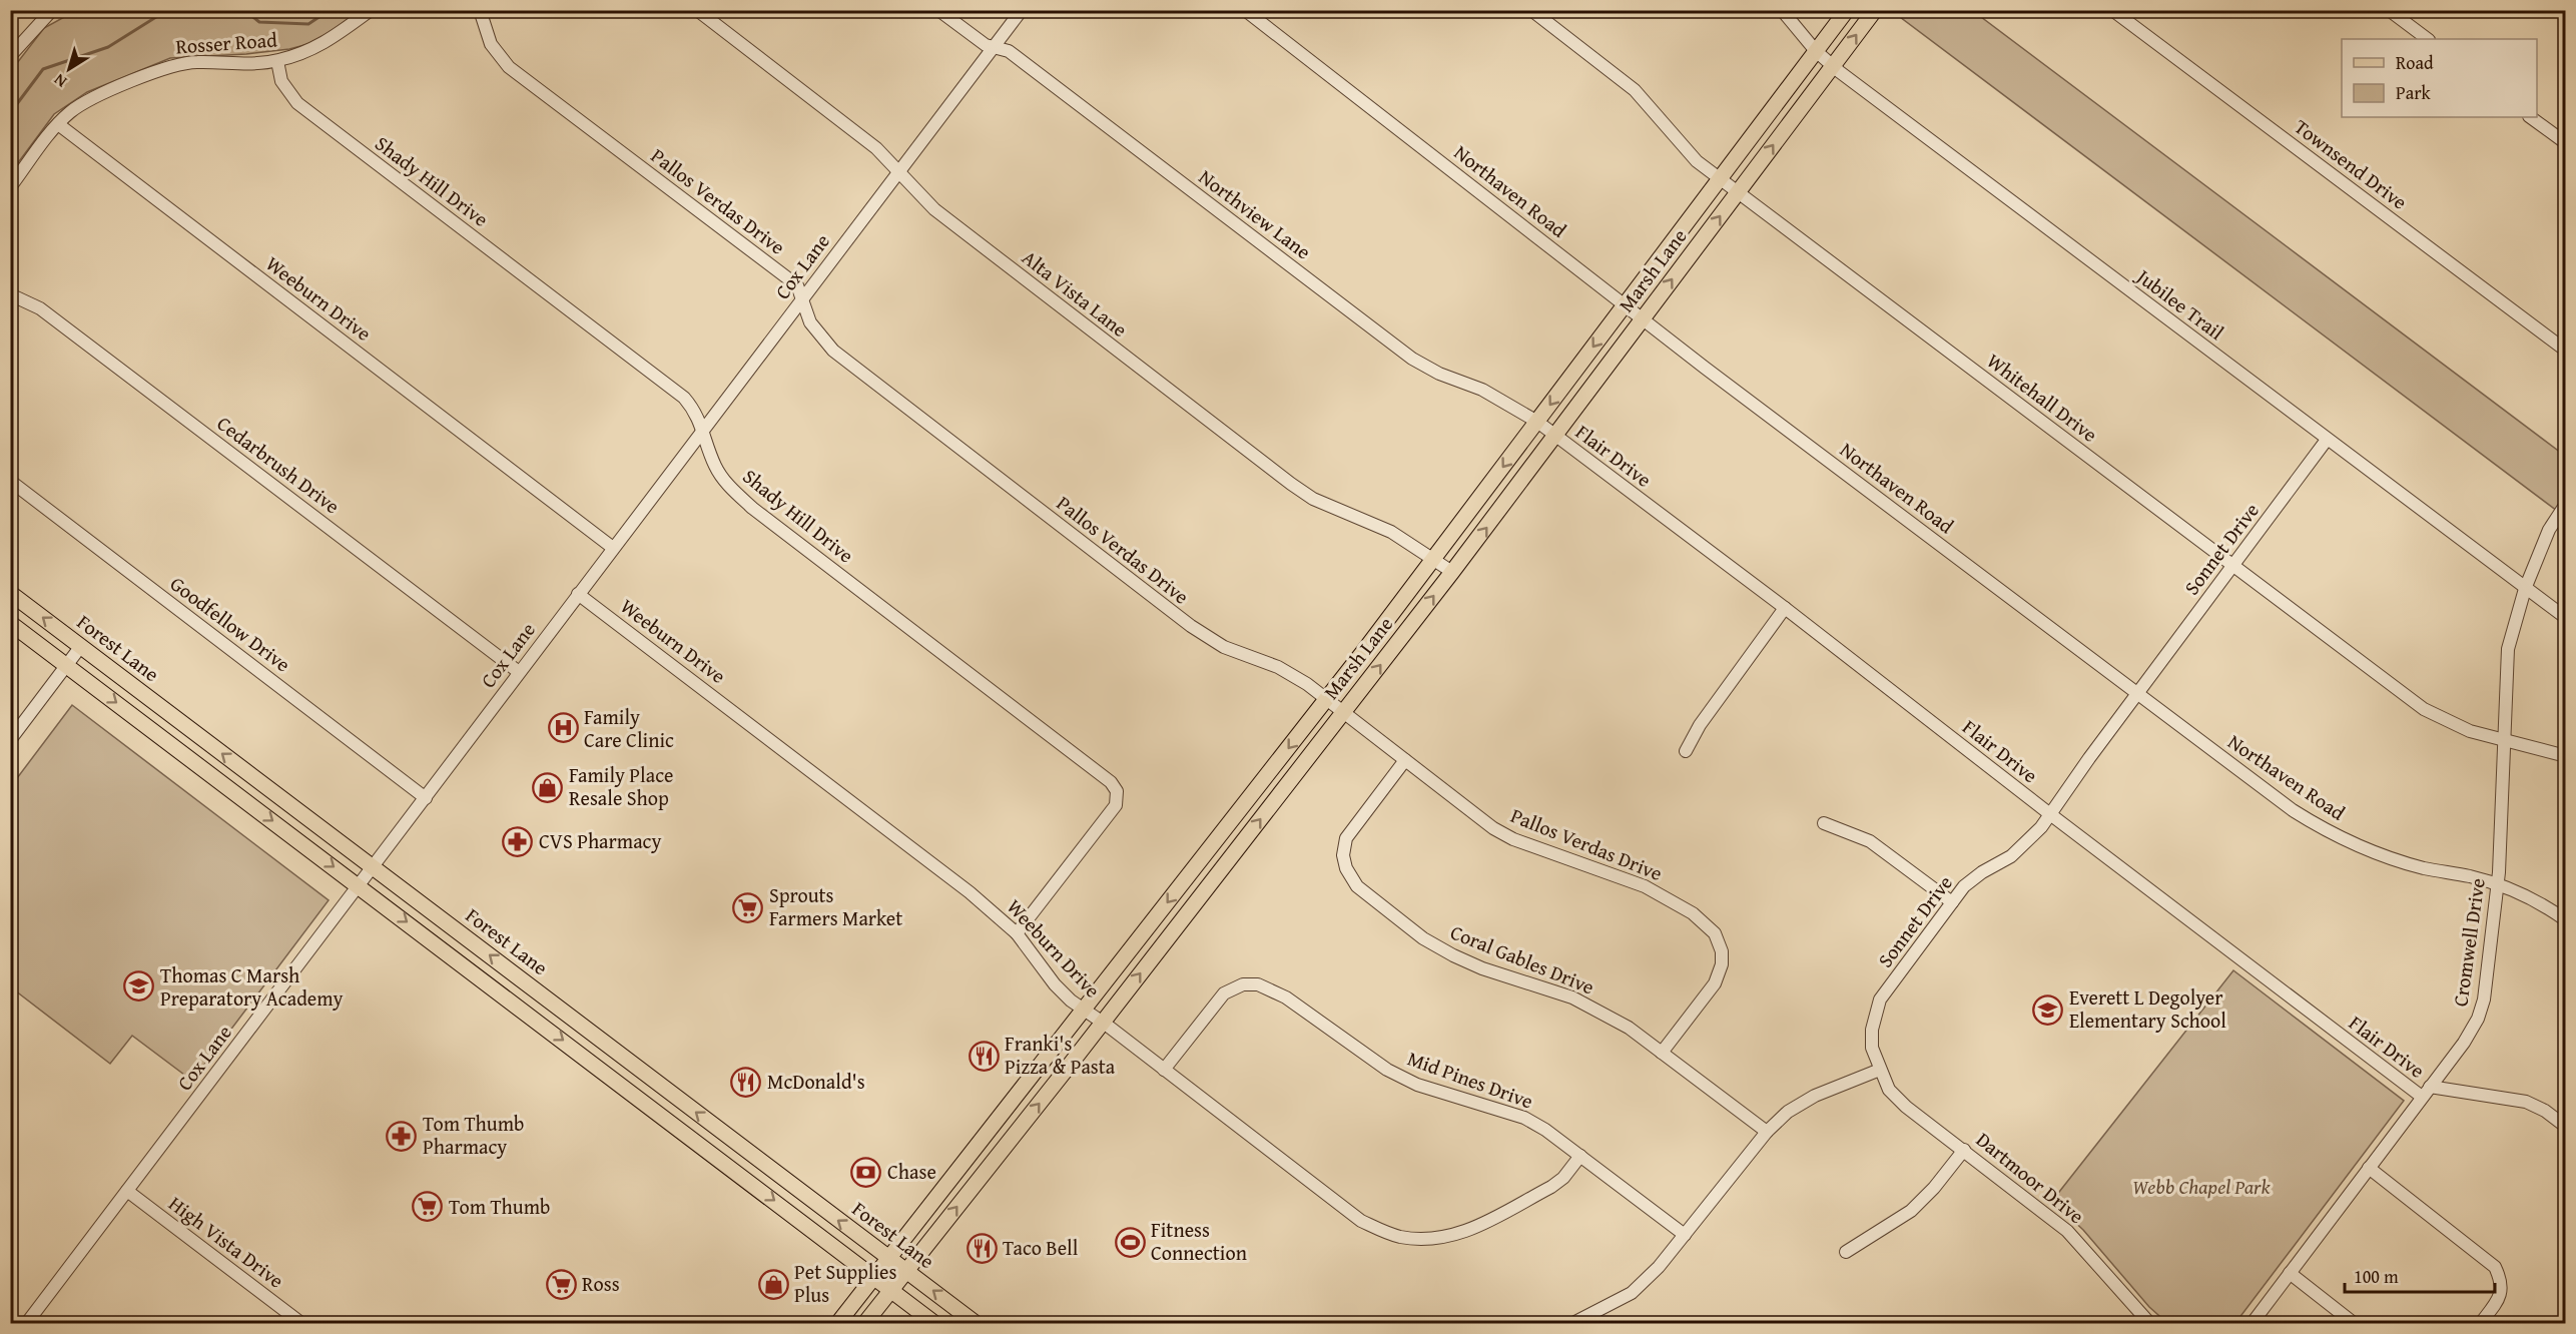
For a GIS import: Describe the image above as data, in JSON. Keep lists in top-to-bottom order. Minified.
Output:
{"streets":{"main road":["Marsh Lane","Forest Lane"],"street":["Rosser Road","Townsend Drive","Shady Hill Drive","Northaven Road","Pallos Verdas Drive","Northview Lane","Cox Lane","Alta Vista Lane","Weeburn Drive","Jubilee Trail","Whitehall Drive","Flair Drive","Cedarbrush Drive","Sonnet Drive","Goodfellow Drive","Cromwell Drive","Coral Gables Drive","Mid Pines Drive","Dartmoor Drive","High Vista Drive"]},"crossings":[["Rosser Road","Shady Hill Drive"],["Rosser Road","Weeburn Drive"],["Shady Hill Drive","Cox Lane"],["Shady Hill Drive","Weeburn Drive"],["Northaven Road","Marsh Lane"],["Northaven Road","Sonnet Drive"],["Northaven Road","Cromwell Drive"],["Pallos Verdas Drive","Cox Lane"],["Pallos Verdas Drive","Marsh Lane"],["Pallos Verdas Drive","Coral Gables Drive"],["Northview Lane","Cox Lane"],["Northview Lane","Marsh Lane"],["Northview Lane","Flair Drive"],["Cox Lane","Alta Vista Lane"],["Cox Lane","Weeburn Drive"],["Cox Lane","Cedarbrush Drive"],["Cox Lane","Goodfellow Drive"],["Cox Lane","Forest Lane"],["Cox Lane","High Vista Drive"],["Marsh Lane","Alta Vista Lane"],["Marsh Lane","Weeburn Drive"],["Marsh Lane","Jubilee Trail"],["Marsh Lane","Whitehall Drive"],["Marsh Lane","Flair Drive"],["Marsh Lane","Forest Lane"],["Weeburn Drive","Mid Pines Drive"],["Jubilee Trail","Sonnet Drive"],["Jubilee Trail","Cromwell Drive"],["Whitehall Drive","Sonnet Drive"],["Whitehall Drive","Cromwell Drive"],["Flair Drive","Sonnet Drive"],["Flair Drive","Cromwell Drive"],["Sonnet Drive","Dartmoor Drive"]],"parks":["Webb Chapel Park"],"places":{"hospital":["Family Care Clinic"],"shop":["Family Place Resale Shop","Pet Supplies Plus"],"pharmacy":["CVS Pharmacy","Tom Thumb Pharmacy"],"supermarket":["Sprouts Farmers Market","Tom Thumb","Ross"],"school or university":["Thomas C Marsh Preparatory Academy","Everett L Degolyer Elementary School"],"restaurant":["Franki's Pizza & Pasta","McDonald's","Taco Bell"],"bank":["Chase"],"sports":["Fitness Connection"]},"legend":["Road","Park"],"scale_bar":"100 m","north":"bottom left"}
